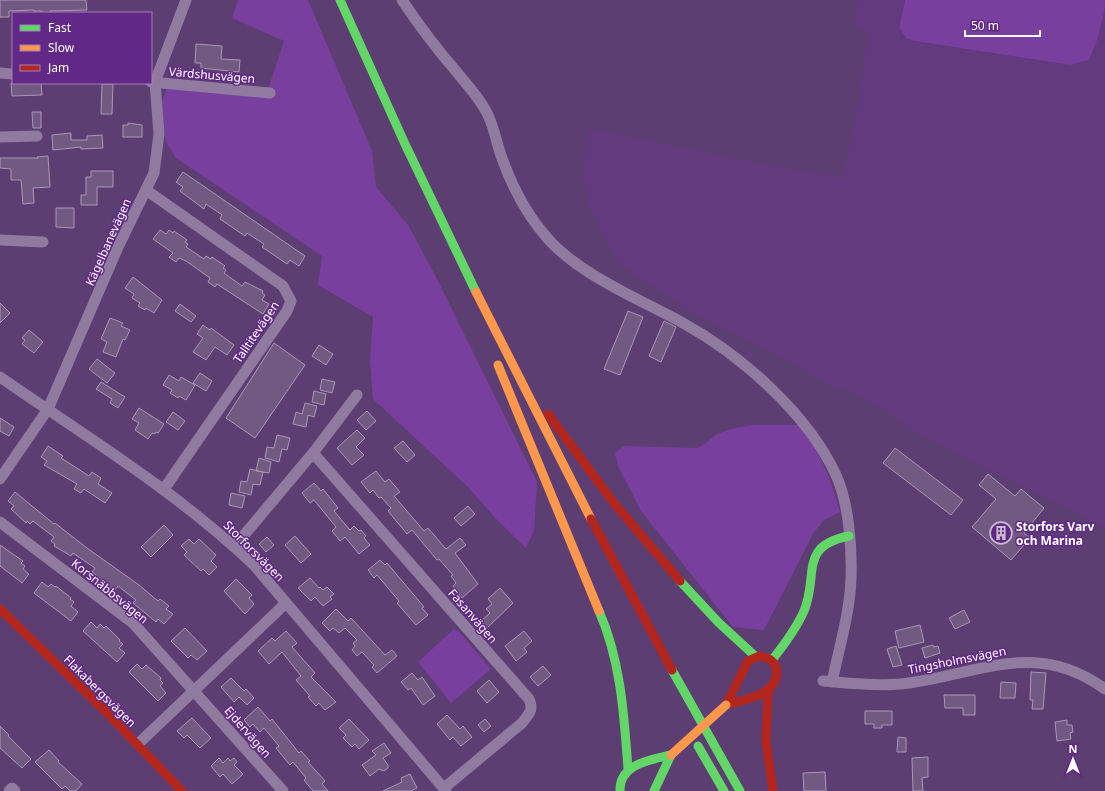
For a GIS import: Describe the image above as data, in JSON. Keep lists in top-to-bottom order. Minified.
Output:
{"streets":{"main road":["Flakabergsvägen"],"street":["Värdshusvägen","Kägelbanevägen","Talltitevägen","Storforsvägen","Korsnäbbsvägen","Fasanvägen","Tingsholmsvägen","Ejdervägen"]},"crossings":[["Värdshusvägen","Kägelbanevägen"],["Kägelbanevägen","Talltitevägen"],["Kägelbanevägen","Storforsvägen"],["Talltitevägen","Storforsvägen"],["Storforsvägen","Fasanvägen"],["Korsnäbbsvägen","Ejdervägen"]],"places":{"building":["Storfors Varv och Marina"]},"legend":["Fast","Slow","Jam"],"scale_bar":"50 m","north":"top"}
